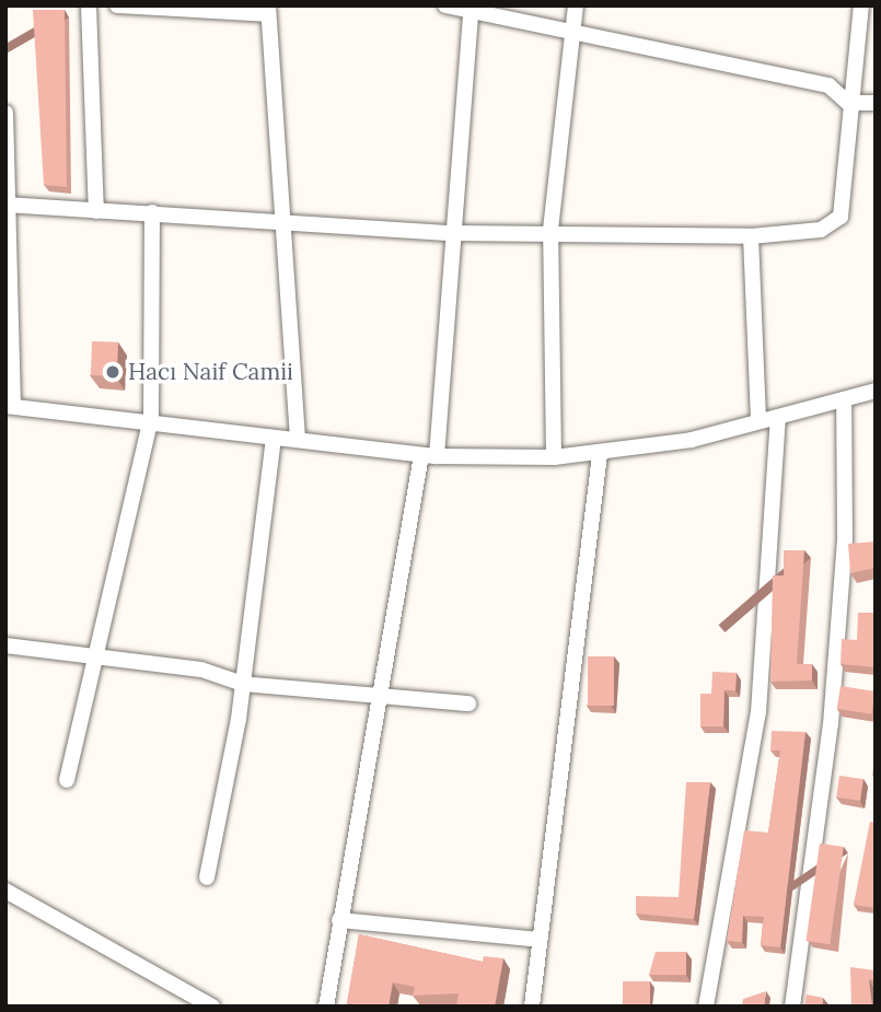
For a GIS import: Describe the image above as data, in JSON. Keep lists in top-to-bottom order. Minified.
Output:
{"places":["Hacı Naif Camii"]}
